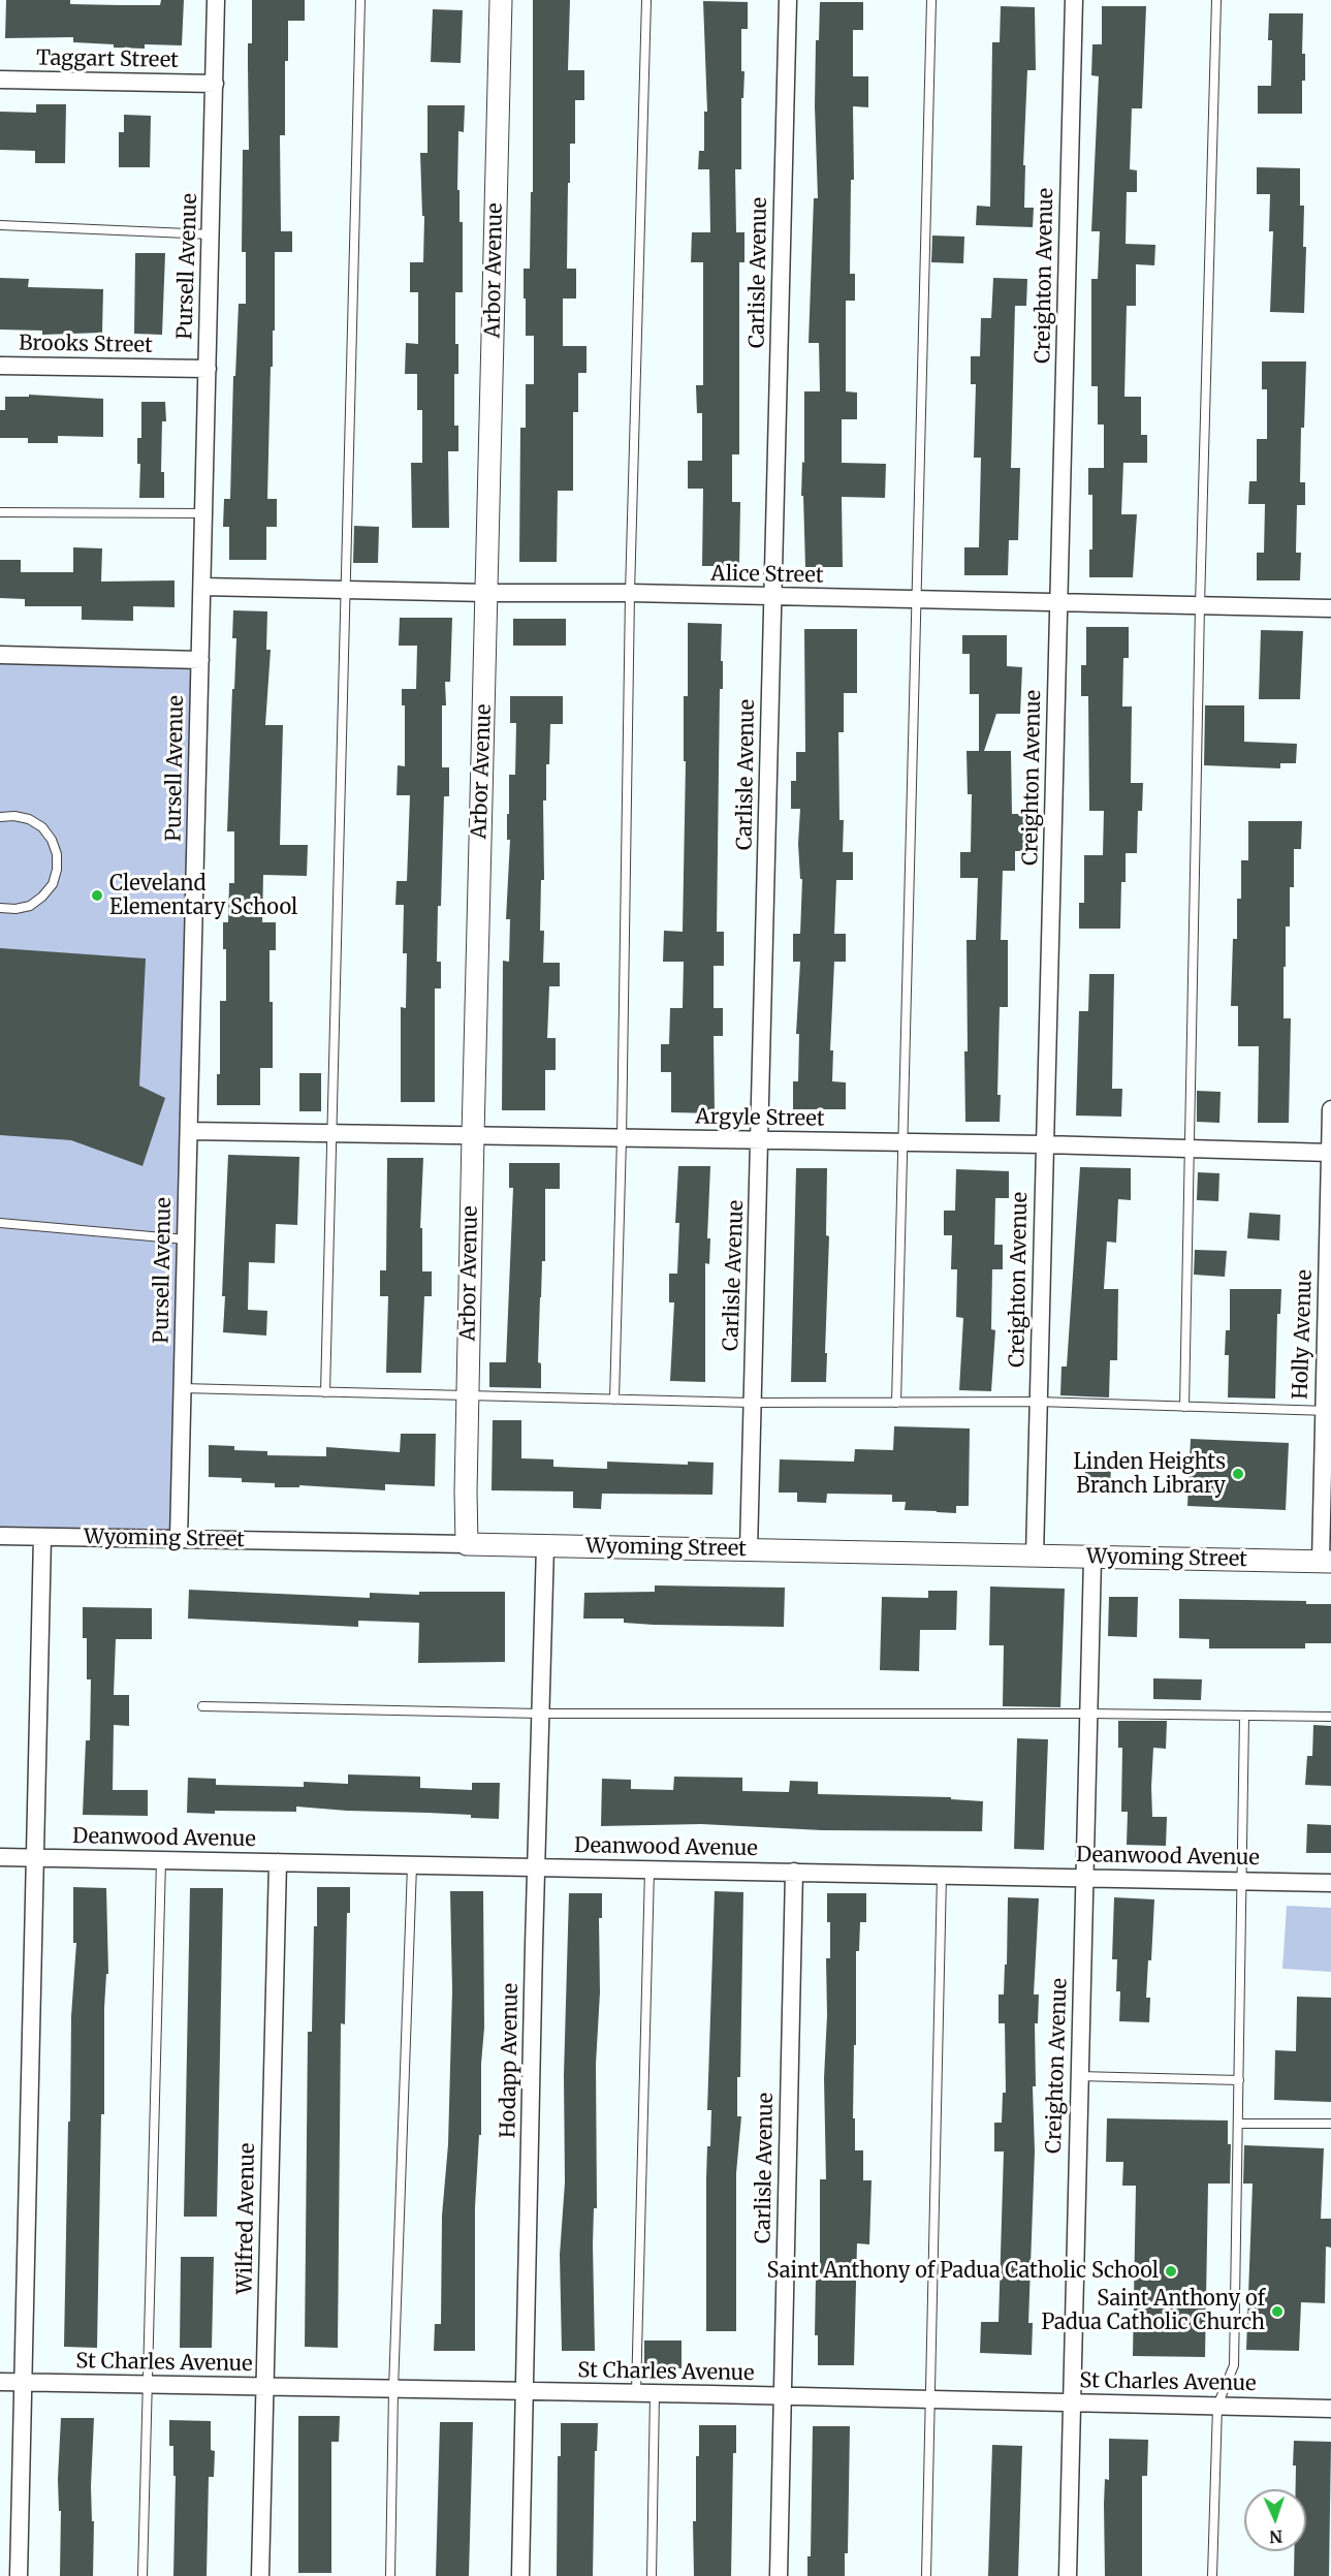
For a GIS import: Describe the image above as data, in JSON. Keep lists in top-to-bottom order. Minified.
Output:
{"streets":{"street":["Taggart Street","Pursell Avenue","Arbor Avenue","Carlisle Avenue","Creighton Avenue","Brooks Street","Alice Street","Argyle Street","Holly Avenue","Wyoming Street","Deanwood Avenue","Hodapp Avenue","Wilfred Avenue","St Charles Avenue"]},"crossings":[["Taggart Street","Pursell Avenue"],["Pursell Avenue","Brooks Street"],["Pursell Avenue","Alice Street"],["Pursell Avenue","Argyle Street"],["Pursell Avenue","Wyoming Street"],["Arbor Avenue","Alice Street"],["Arbor Avenue","Argyle Street"],["Arbor Avenue","Wyoming Street"],["Carlisle Avenue","Alice Street"],["Carlisle Avenue","Argyle Street"],["Carlisle Avenue","Wyoming Street"],["Carlisle Avenue","Deanwood Avenue"],["Carlisle Avenue","St Charles Avenue"],["Creighton Avenue","Alice Street"],["Creighton Avenue","Argyle Street"],["Creighton Avenue","Wyoming Street"],["Creighton Avenue","Deanwood Avenue"],["Creighton Avenue","St Charles Avenue"],["Argyle Street","Holly Avenue"],["Holly Avenue","Wyoming Street"],["Wyoming Street","Hodapp Avenue"],["Deanwood Avenue","Hodapp Avenue"],["Deanwood Avenue","Wilfred Avenue"],["Hodapp Avenue","St Charles Avenue"],["Wilfred Avenue","St Charles Avenue"]],"places":["Cleveland Elementary School","Linden Heights Branch Library","Saint Anthony of Padua Catholic School","Saint Anthony of Padua Catholic Church"],"north":"bottom"}
